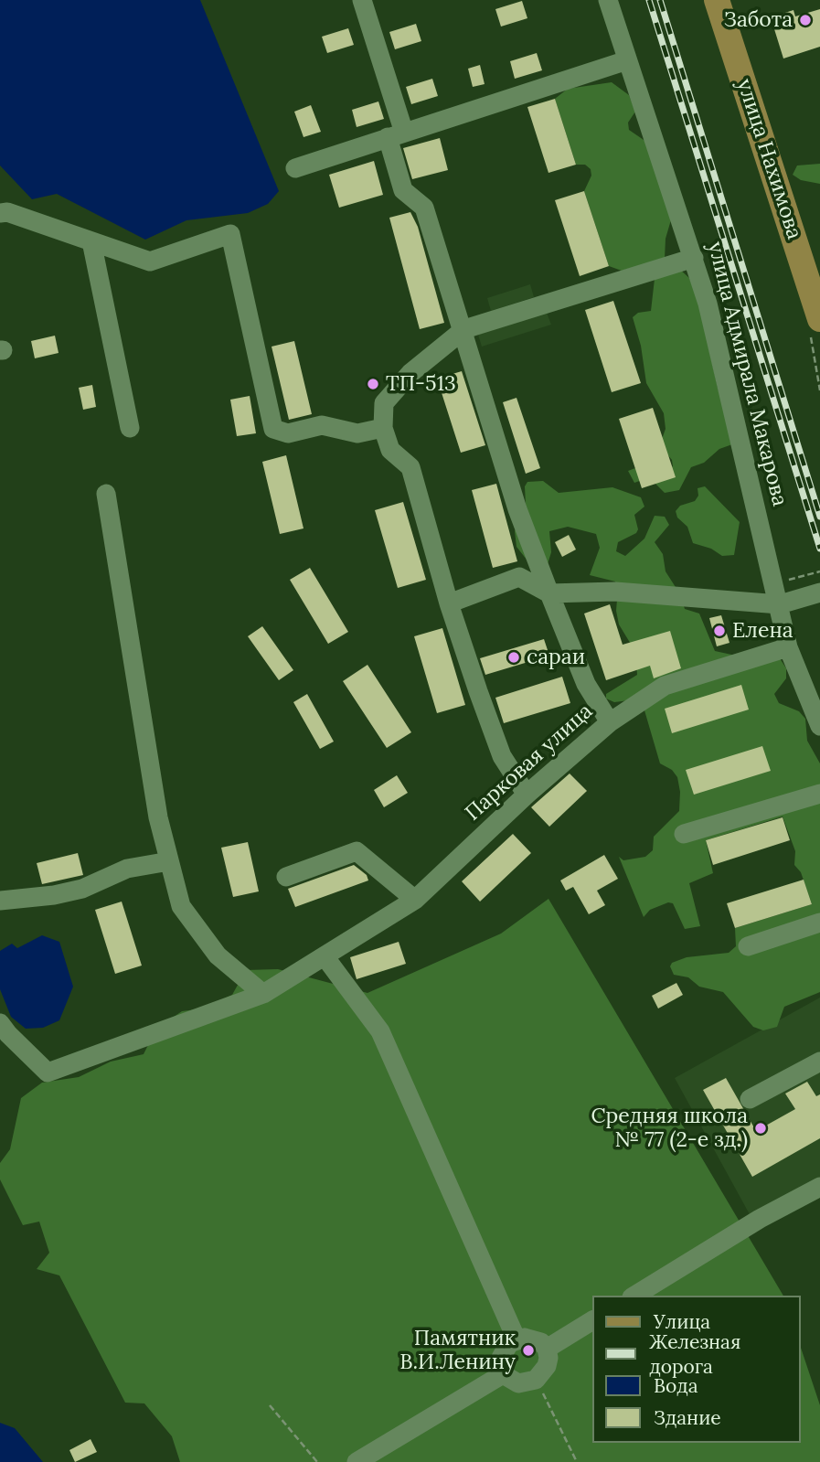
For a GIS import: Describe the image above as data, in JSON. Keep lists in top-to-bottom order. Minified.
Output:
{"streets":{"main road":["улица Нахимова"],"street":["улица Адмирала Макарова","Парковая улица"]},"crossings":[["улица Адмирала Макарова","Парковая улица"]],"places":["Забота","ТП-513","Елена","сараи","Средняя школа № 77 (2-е зд.)","Памятник В.И.Ленину"],"legend":["Улица","Железная дорога","Вода","Здание"]}
